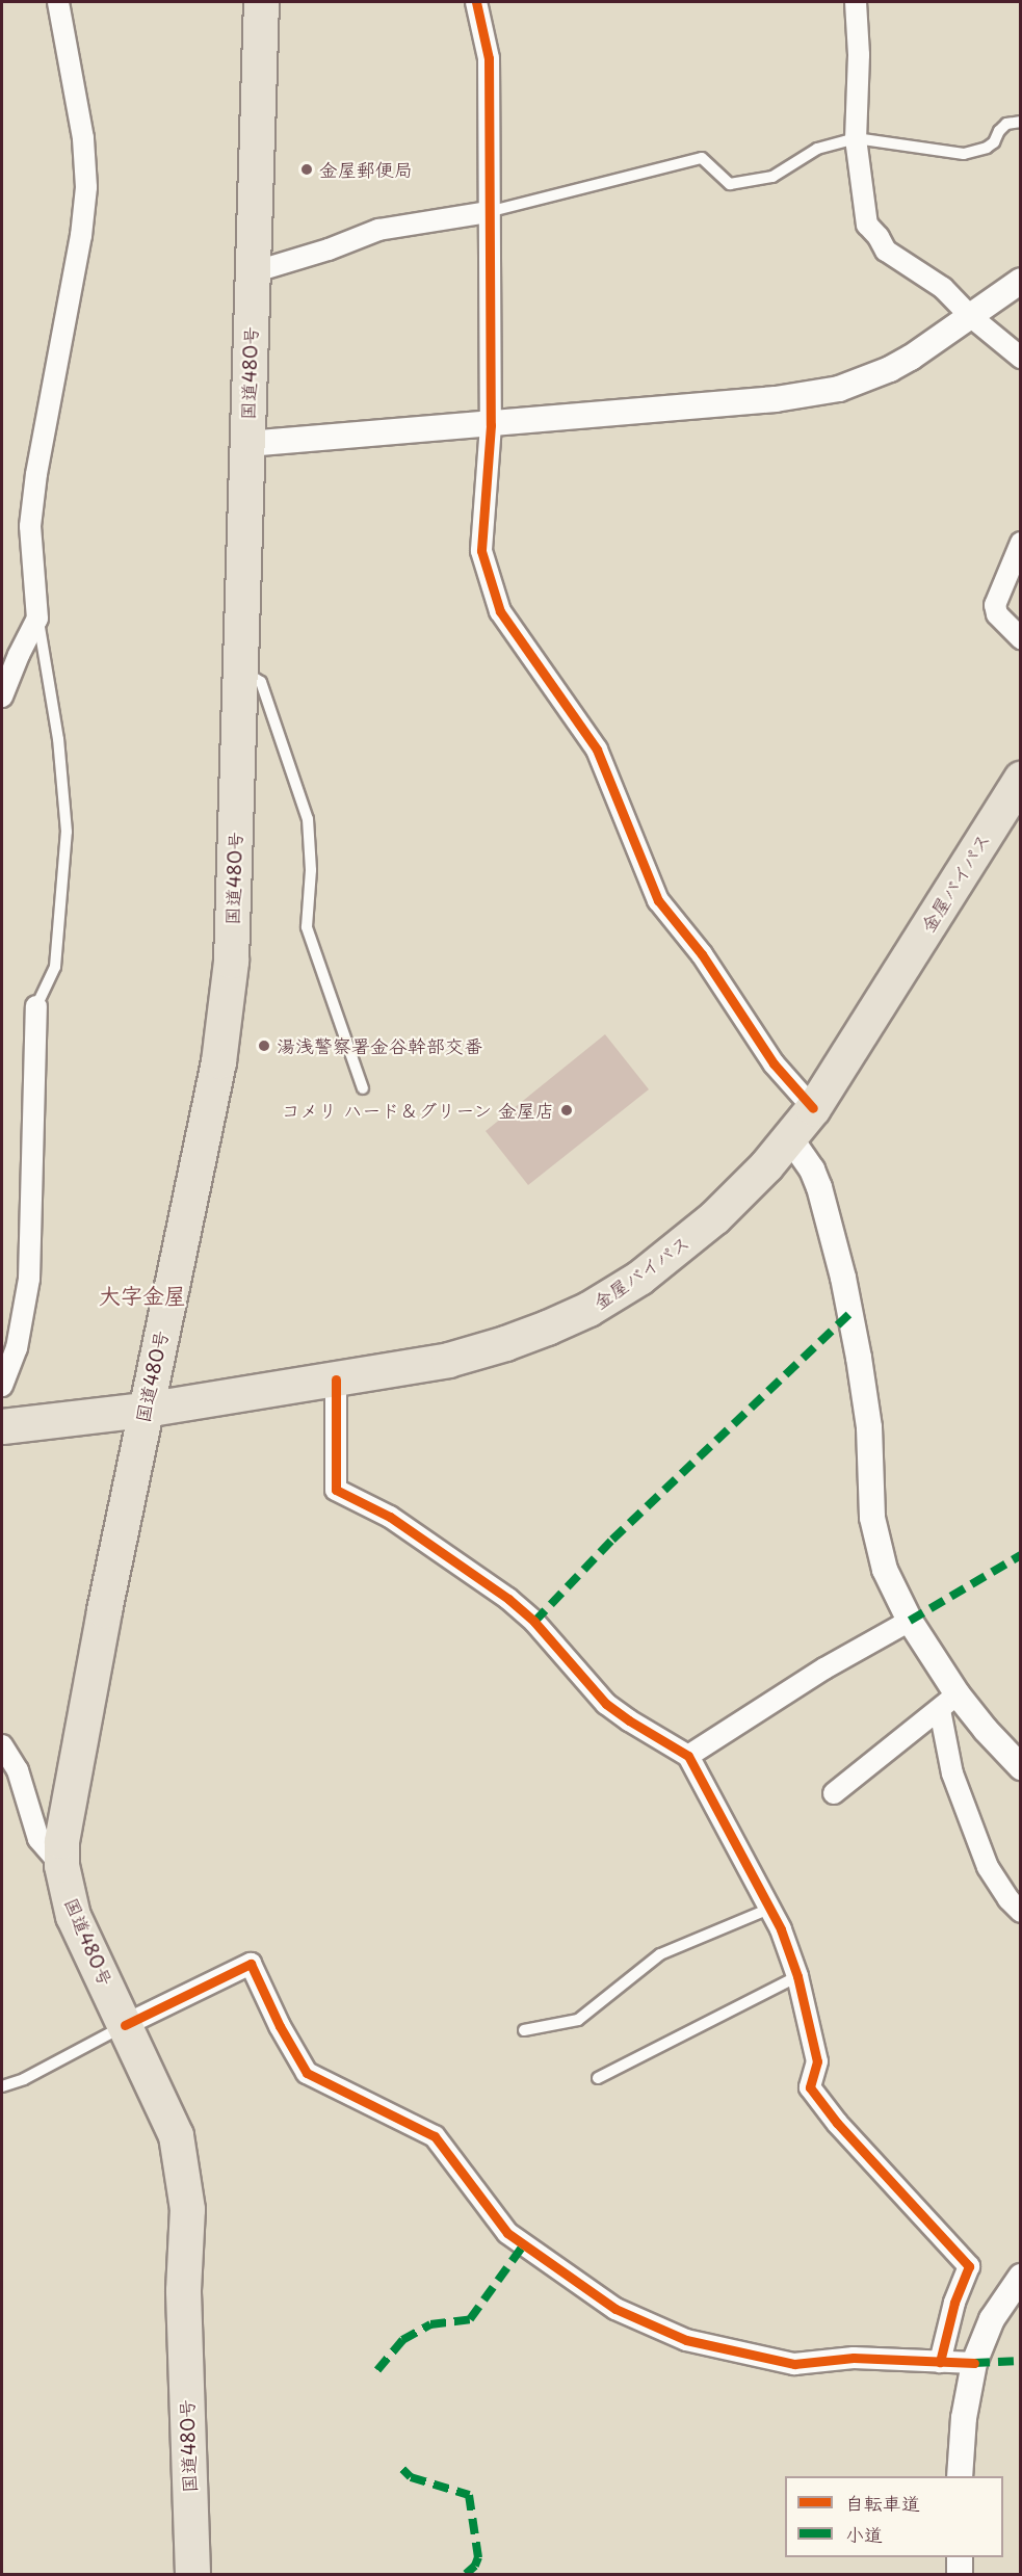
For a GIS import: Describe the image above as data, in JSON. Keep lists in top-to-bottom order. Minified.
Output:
{"streets":{"highway":["国道480号","金屋バイパス"]},"crossings":[["国道480号","金屋バイパス"]],"districts":["大字金屋"],"places":["金屋郵便局","湯浅警察署金谷幹部交番","コメリ ハード＆グリーン 金屋店"],"legend":["自転車道","小道"]}
